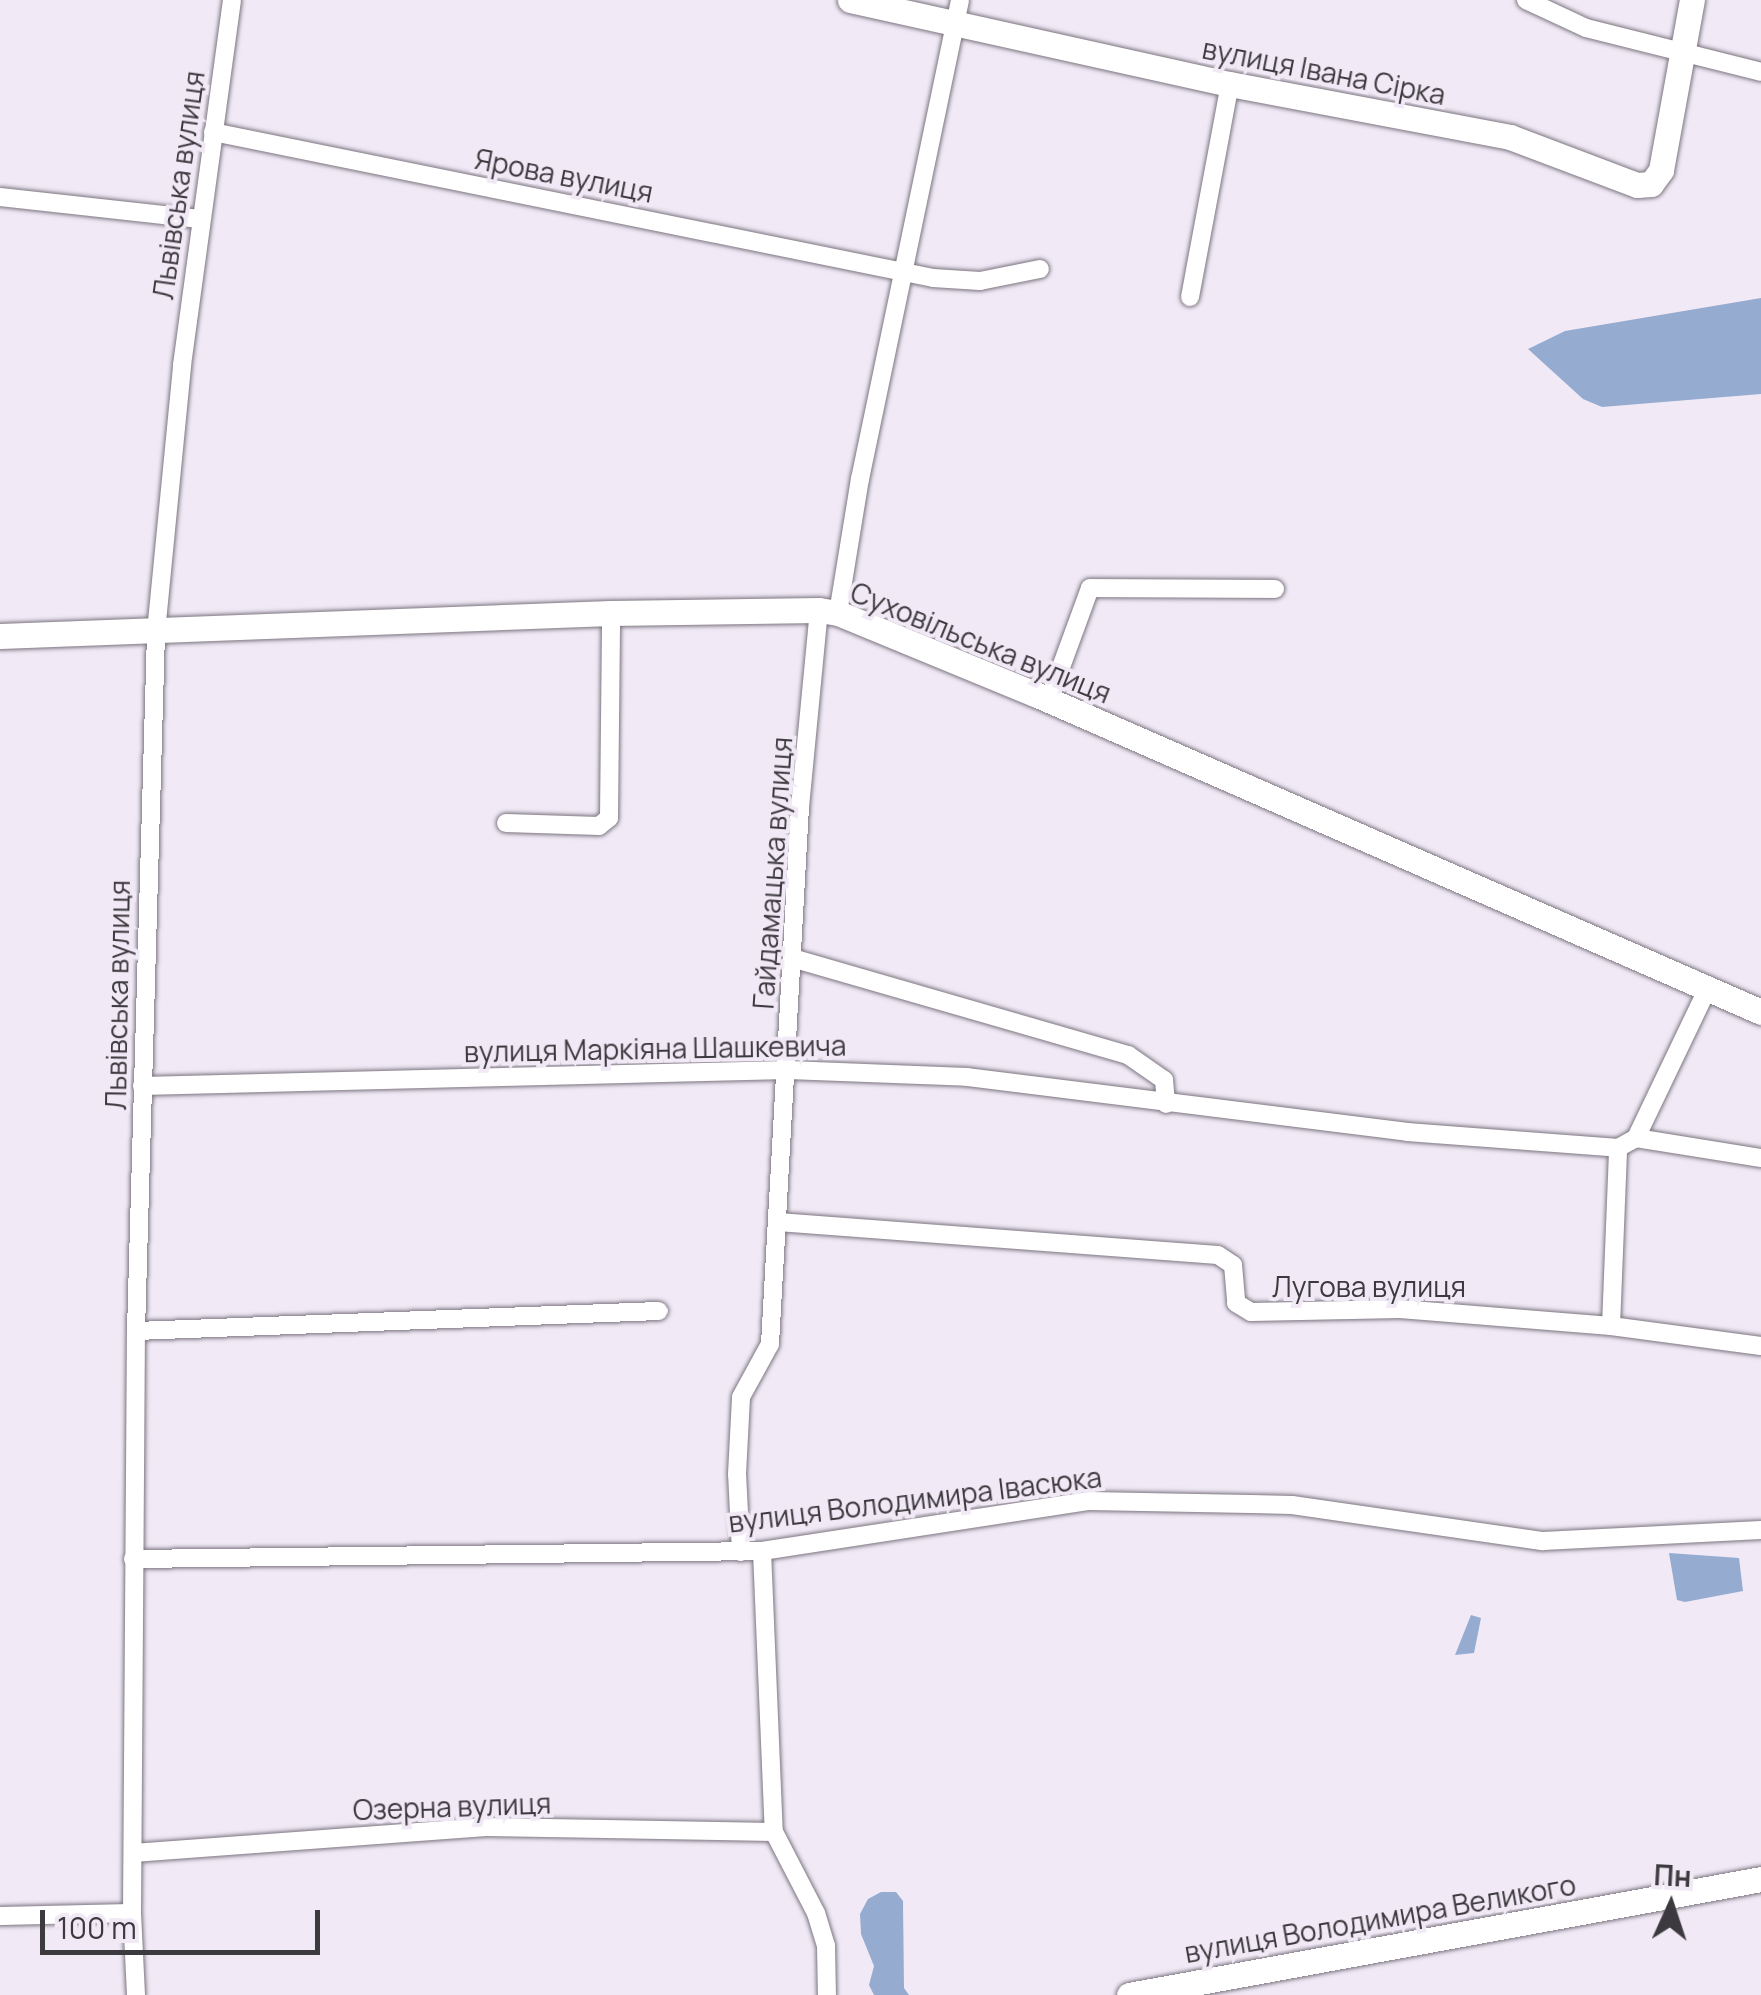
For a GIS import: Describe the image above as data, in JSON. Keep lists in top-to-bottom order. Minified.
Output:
{"streets":{"street":["вулиця Івана Сірка","Ярова вулиця","Львівська вулиця","Суховільська вулиця","Гайдамацька вулиця","вулиця Маркіяна Шашкевича","Лугова вулиця","вулиця Володимира Івасюка","Озерна вулиця","вулиця Володимира Великого"]},"crossings":[["вулиця Івана Сірка","Гайдамацька вулиця"],["Ярова вулиця","Львівська вулиця"],["Ярова вулиця","Гайдамацька вулиця"],["Львівська вулиця","Суховільська вулиця"],["Львівська вулиця","вулиця Маркіяна Шашкевича"],["Львівська вулиця","вулиця Володимира Івасюка"],["Львівська вулиця","Озерна вулиця"],["Суховільська вулиця","Гайдамацька вулиця"],["Гайдамацька вулиця","вулиця Маркіяна Шашкевича"],["Гайдамацька вулиця","Лугова вулиця"],["Гайдамацька вулиця","вулиця Володимира Івасюка"]],"scale_bar":"100 m","north":"top"}
